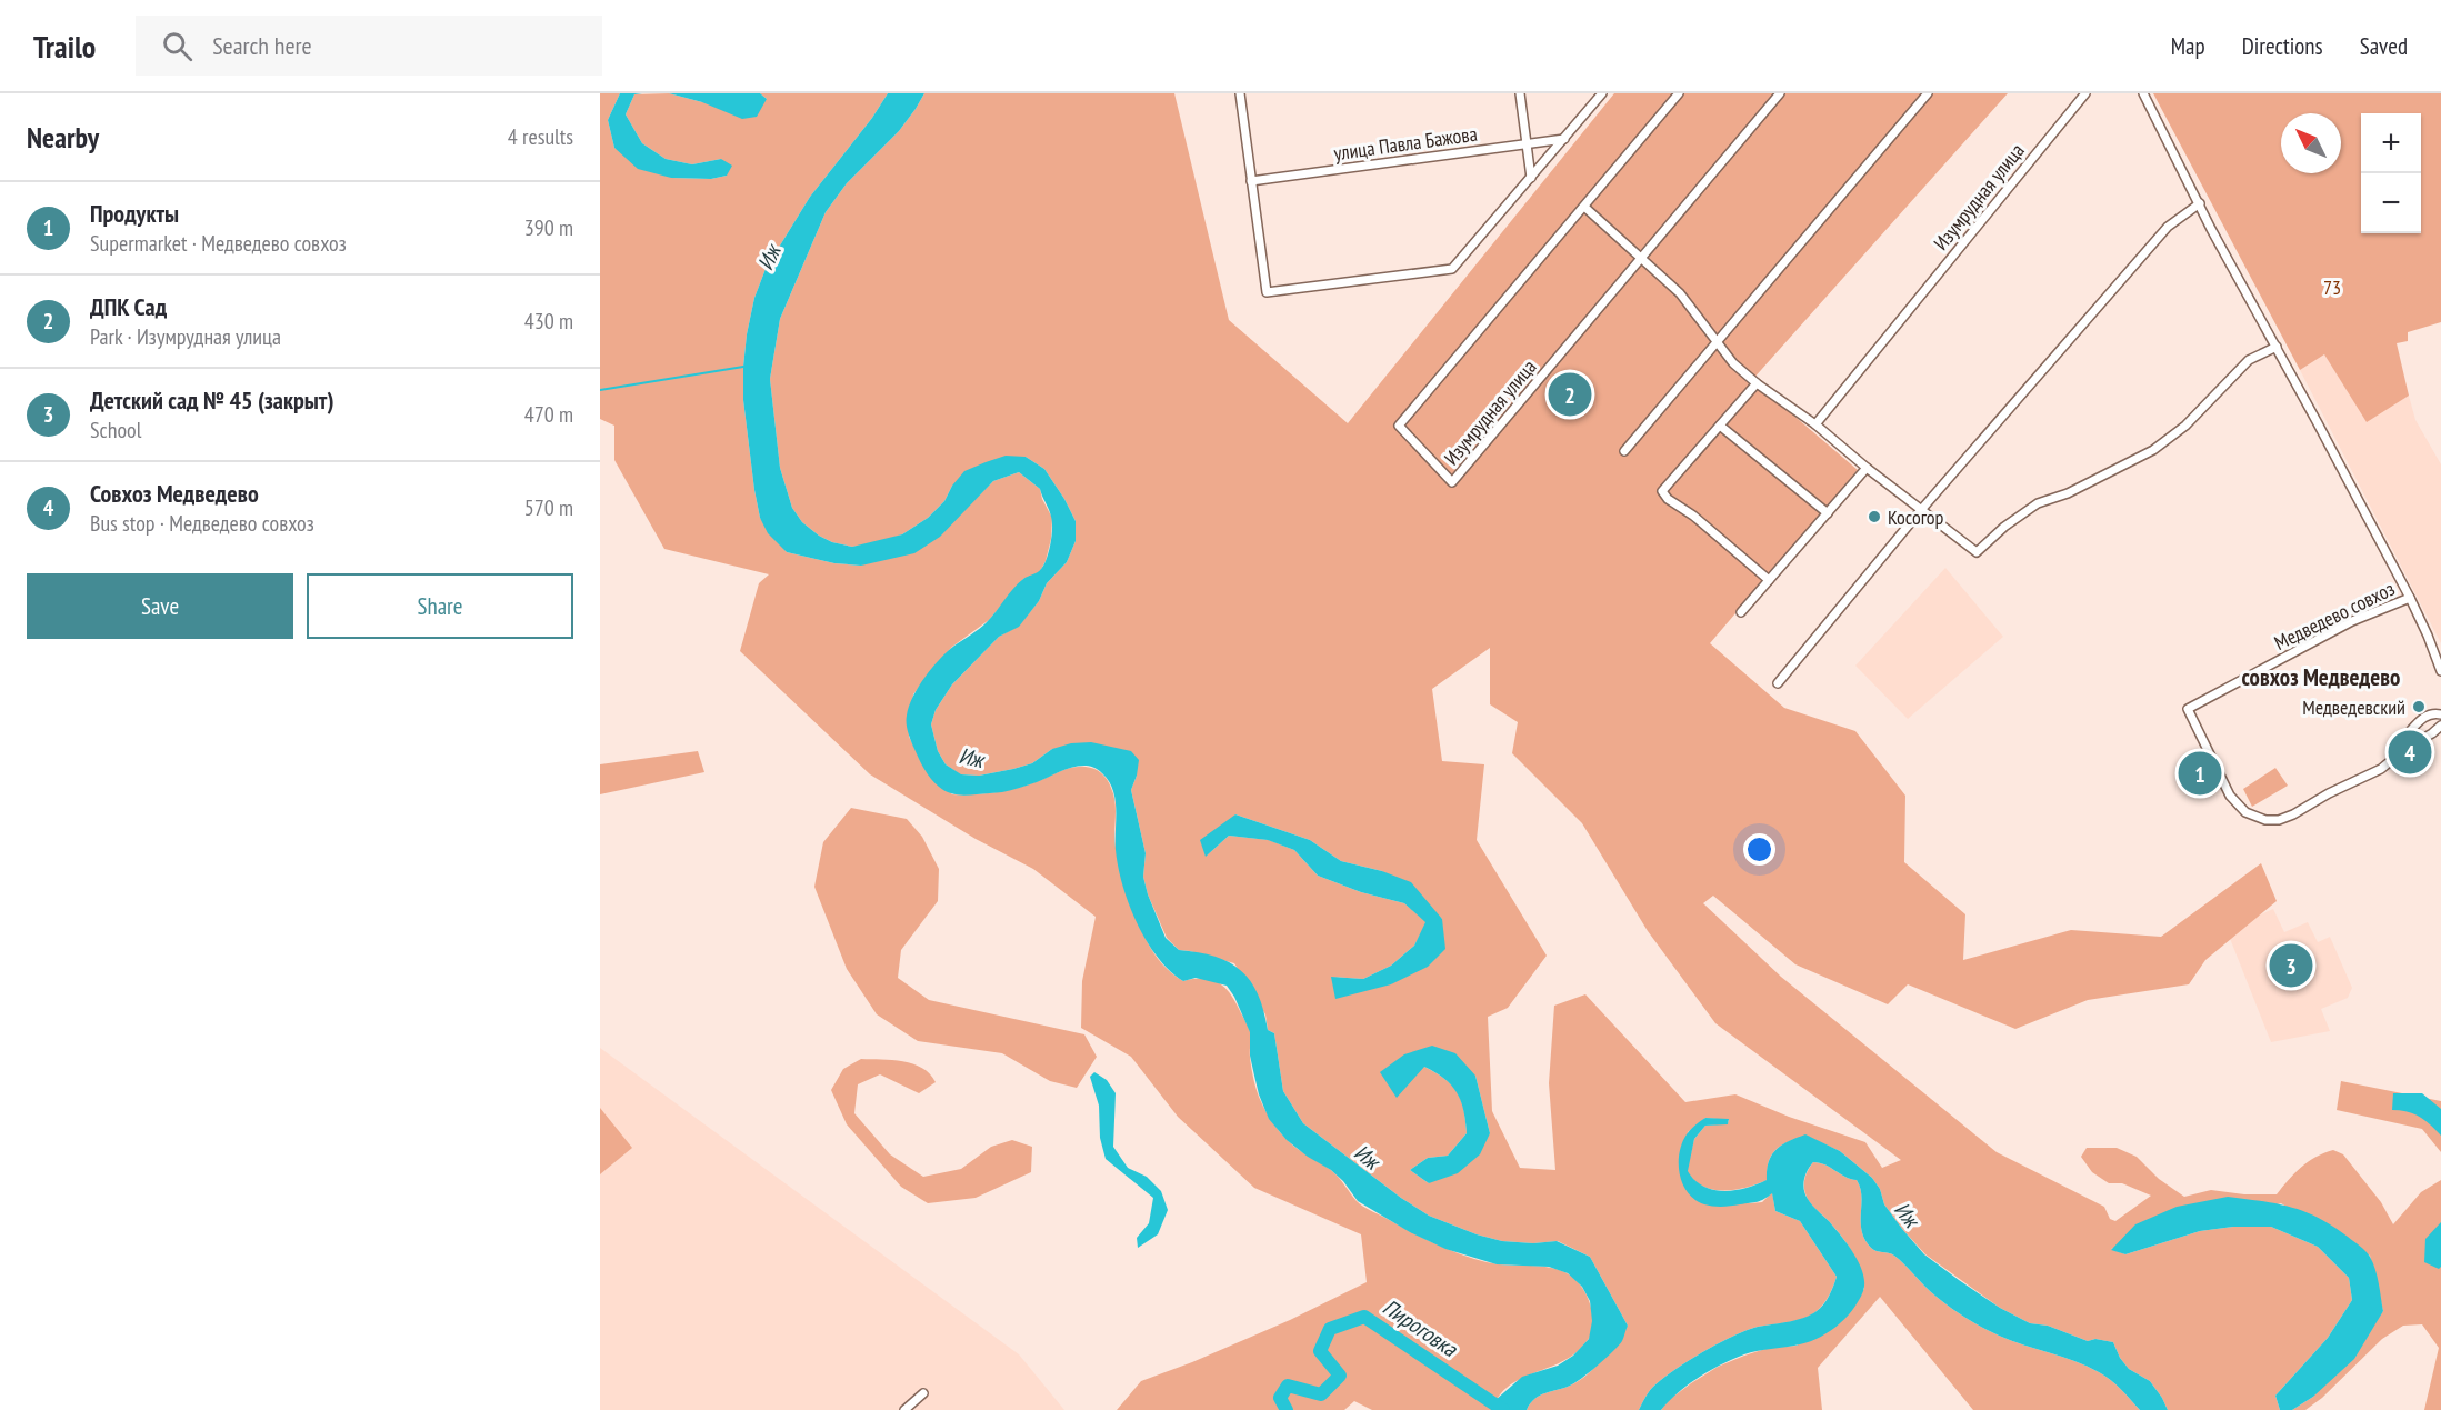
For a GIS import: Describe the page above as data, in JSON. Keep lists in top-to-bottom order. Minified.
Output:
{"streets":{"street":["улица Павла Бажова","Изумрудная улица","Медведево совхоз"]},"districts":["совхоз Медведево"],"water":["Иж","Пироговка"],"parks":["73"],"places":["Косогор","Медведевский"],"north":"top left","page":{"header":"Trailo","search":"Search here","nav":["Map","Directions","Saved"],"heading":["Nearby","4 results"],"map_buttons":["+","−"],"list":[{"mark":"1","name":"Продукты","note":"Supermarket · Медведево совхоз","value":"390 m"},{"mark":"2","name":"ДПК Сад","note":"Park · Изумрудная улица","value":"430 m"},{"mark":"3","name":"Детский сад № 45 (закрыт)","note":"School","value":"470 m"},{"mark":"4","name":"Совхоз Медведево","note":"Bus stop · Медведево совхоз","value":"570 m"}],"pins":["2","4","1","3"],"buttons":["Save","Share"]}}
